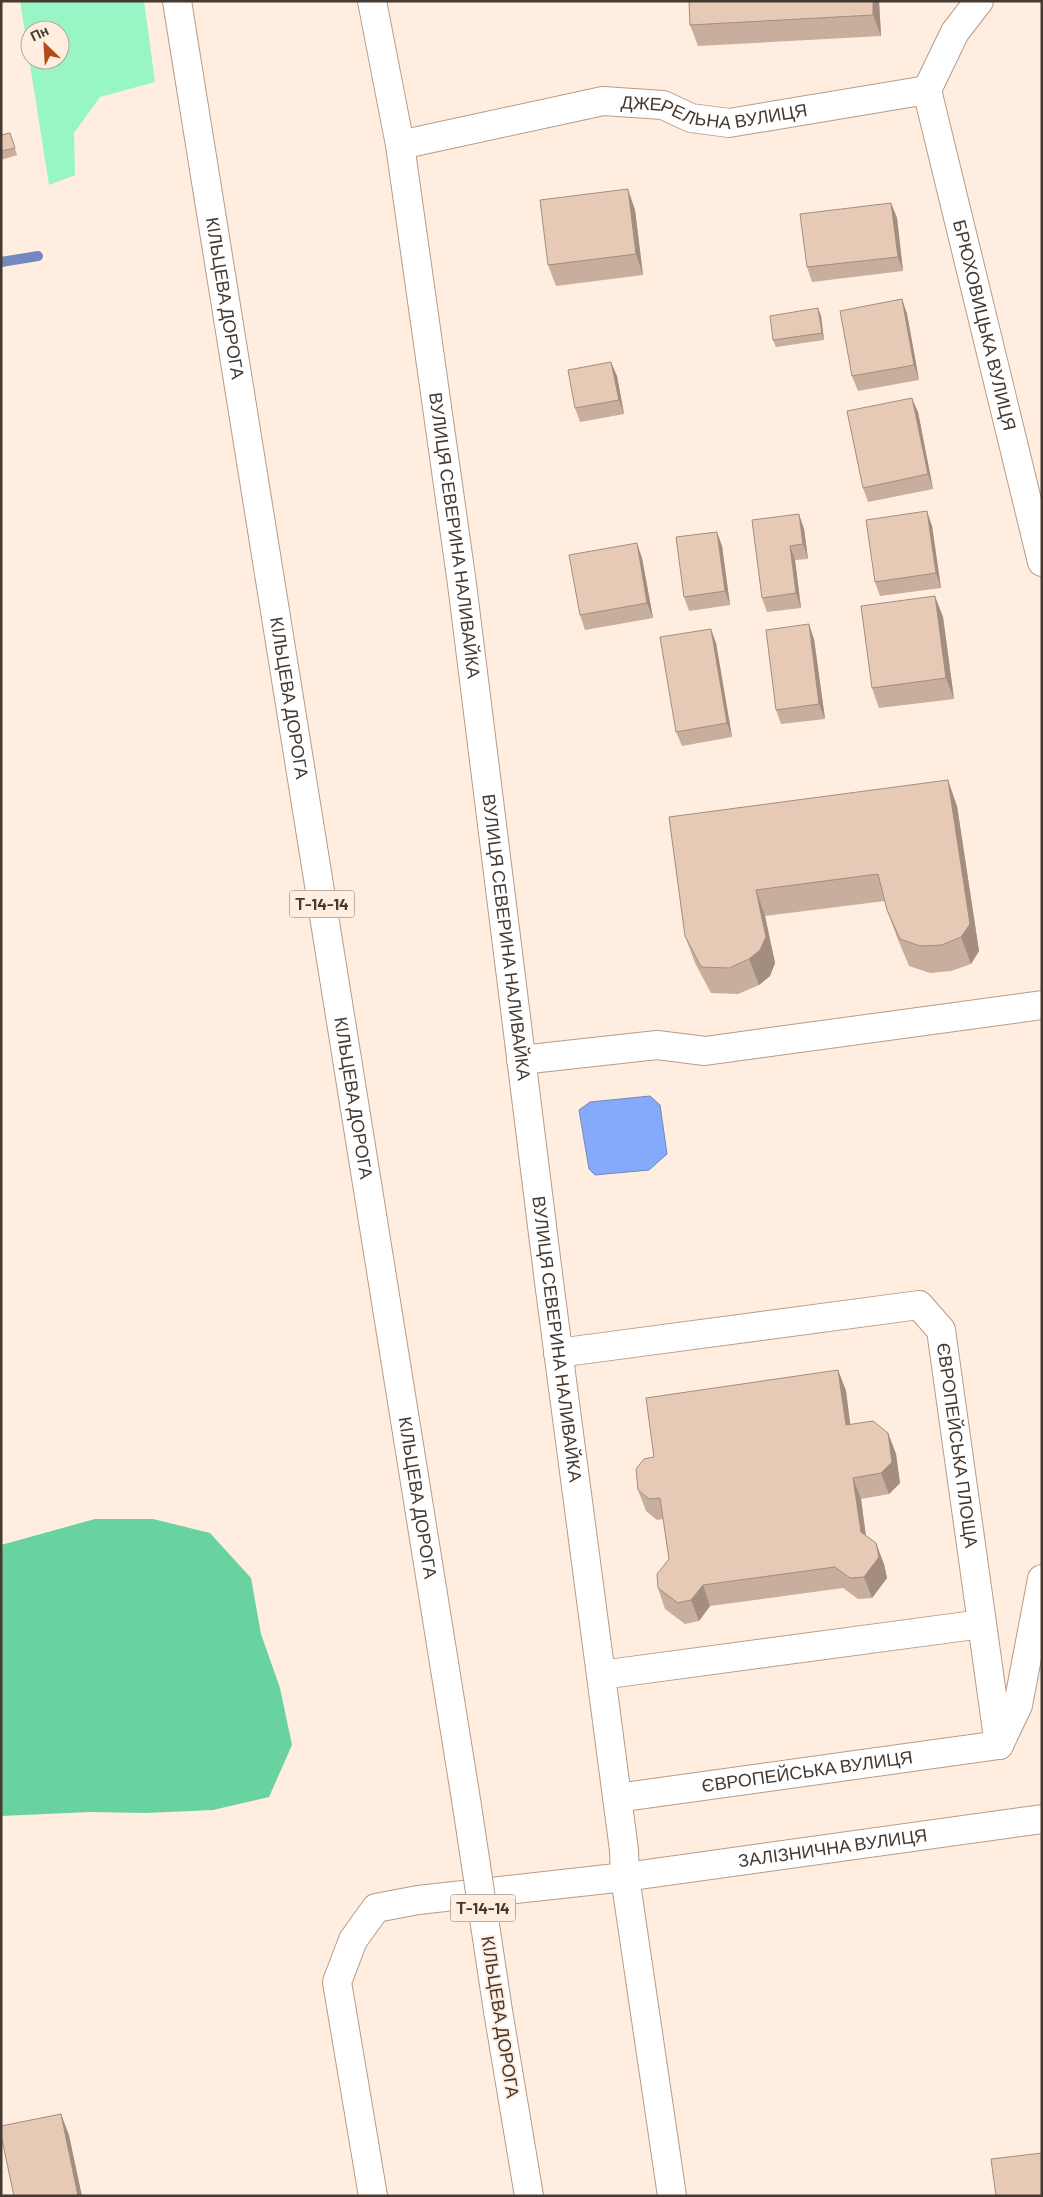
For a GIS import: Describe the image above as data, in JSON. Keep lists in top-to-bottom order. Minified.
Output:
{"streets":{"main road":["ДЖЕРЕЛЬНА ВУЛИЦЯ","КІЛЬЦЕВА ДОРОГА","БРЮХОВИЦЬКА ВУЛИЦЯ","ВУЛИЦЯ СЕВЕРИНА НАЛИВАЙКА","Т-14-14","ЄВРОПЕЙСЬКА ПЛОЩА","ЄВРОПЕЙСЬКА ВУЛИЦЯ","ЗАЛІЗНИЧНА ВУЛИЦЯ"]},"crossings":[["ДЖЕРЕЛЬНА ВУЛИЦЯ","БРЮХОВИЦЬКА ВУЛИЦЯ"],["ДЖЕРЕЛЬНА ВУЛИЦЯ","ВУЛИЦЯ СЕВЕРИНА НАЛИВАЙКА"],["ВУЛИЦЯ СЕВЕРИНА НАЛИВАЙКА","ЄВРОПЕЙСЬКА ПЛОЩА"],["ВУЛИЦЯ СЕВЕРИНА НАЛИВАЙКА","ЄВРОПЕЙСЬКА ВУЛИЦЯ"],["ВУЛИЦЯ СЕВЕРИНА НАЛИВАЙКА","ЗАЛІЗНИЧНА ВУЛИЦЯ"],["ЄВРОПЕЙСЬКА ПЛОЩА","ЄВРОПЕЙСЬКА ВУЛИЦЯ"]],"north":"top left"}
